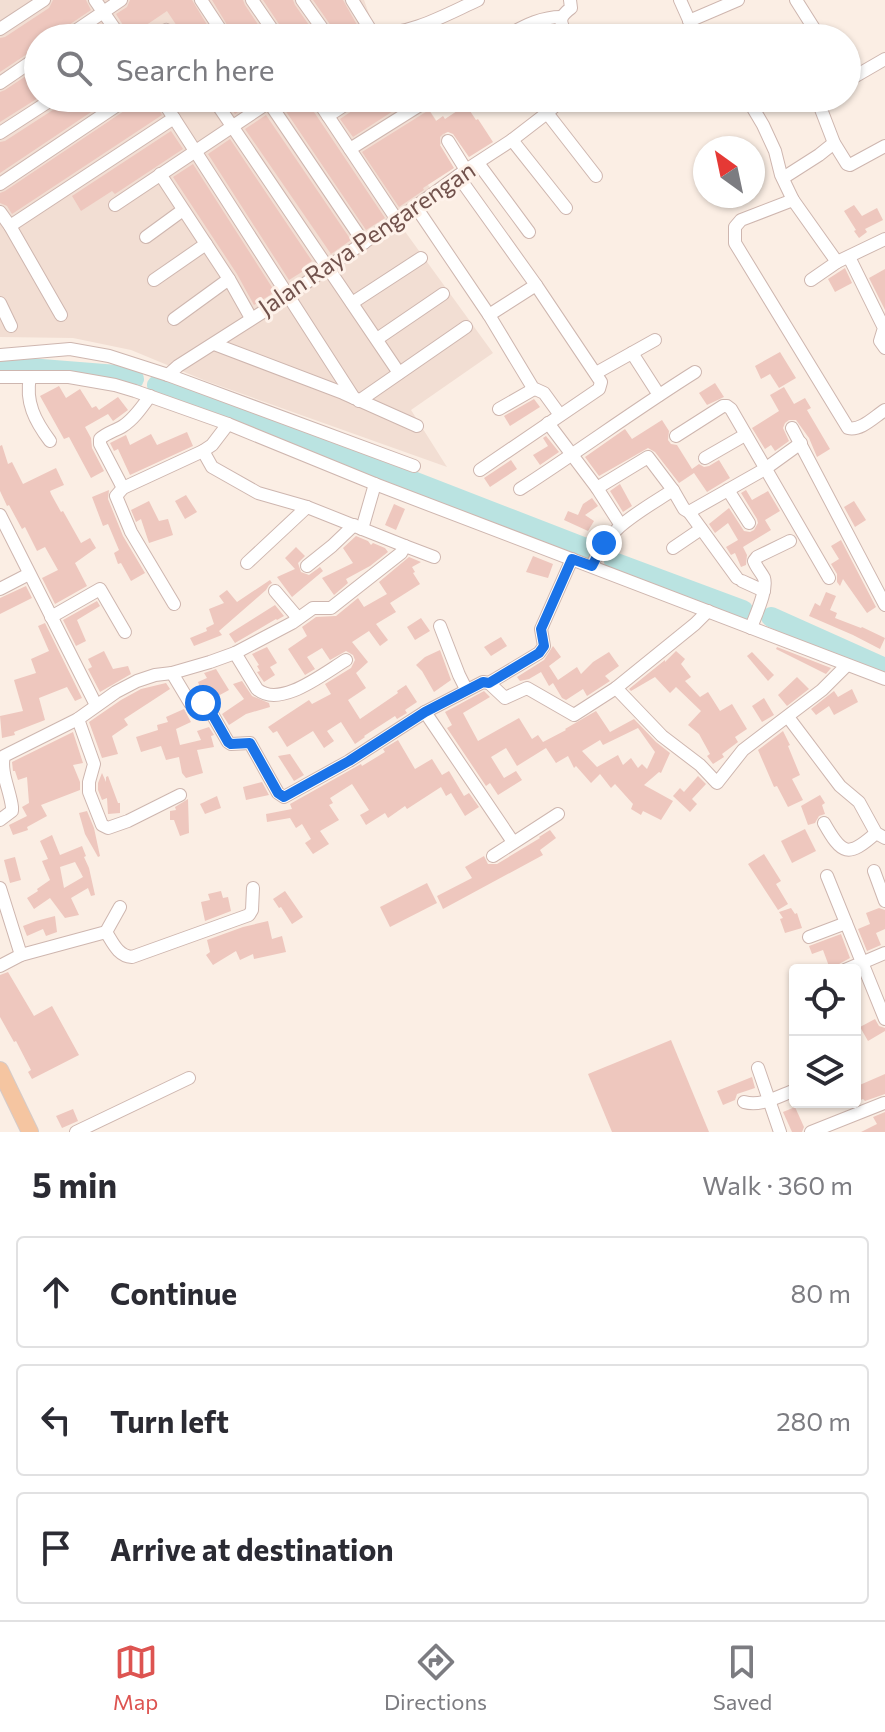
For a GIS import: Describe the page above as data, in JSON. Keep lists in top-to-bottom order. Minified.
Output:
{"streets":{"street":["Jalan Raya Pengarengan"]},"north":"top left","page":{"search":"Search here","heading":["5 min","Walk · 360 m"],"list":[["Continue","80 m"],["Turn left","280 m"],"Arrive at destination"],"nav":["Map","Directions","Saved"]}}
